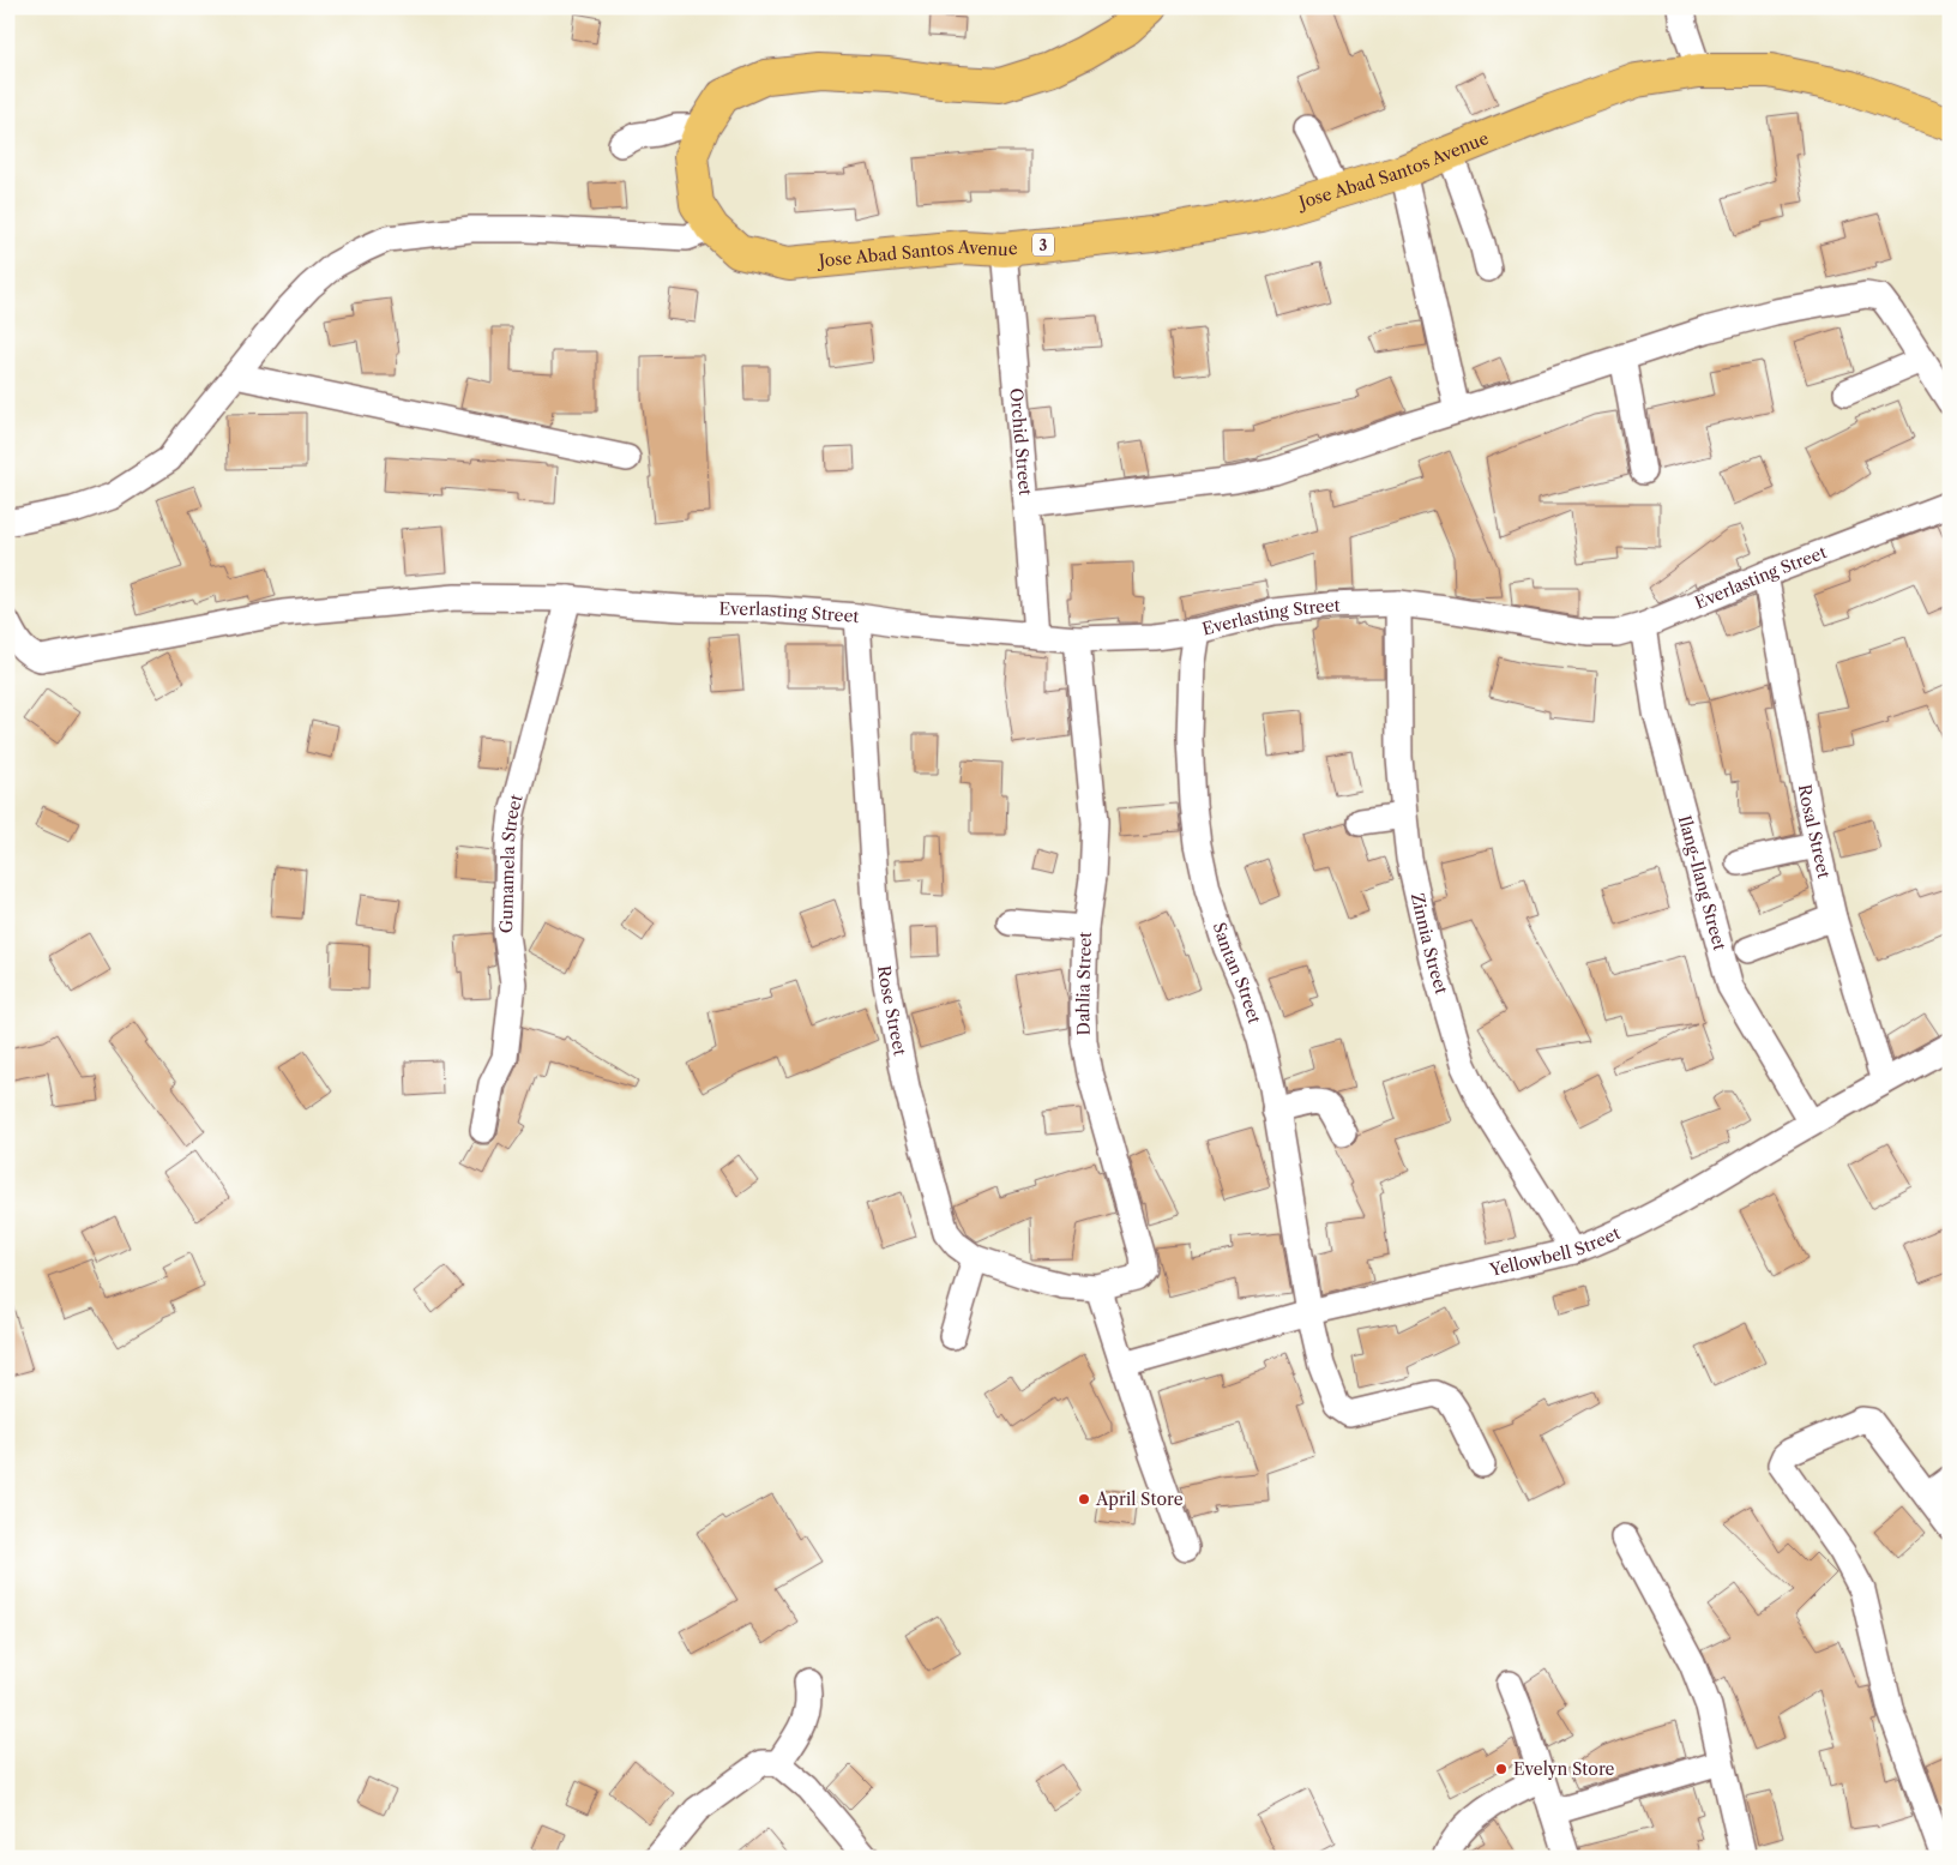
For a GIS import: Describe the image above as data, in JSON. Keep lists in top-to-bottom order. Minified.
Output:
{"streets":{"highway":["Jose Abad Santos Avenue","3"],"street":["Orchid Street","Everlasting Street","Rosal Street","Gumamela Street","Ilang-Ilang Street","Zinnia Street","Santan Street","Dahlia Street","Rose Street","Yellowbell Street"]},"crossings":[["Jose Abad Santos Avenue","Orchid Street"],["Orchid Street","Everlasting Street"],["Everlasting Street","Rosal Street"],["Everlasting Street","Gumamela Street"],["Everlasting Street","Ilang-Ilang Street"],["Everlasting Street","Zinnia Street"],["Everlasting Street","Santan Street"],["Everlasting Street","Dahlia Street"],["Everlasting Street","Rose Street"],["Rosal Street","Yellowbell Street"],["Ilang-Ilang Street","Yellowbell Street"],["Zinnia Street","Yellowbell Street"],["Santan Street","Yellowbell Street"],["Dahlia Street","Rose Street"]],"places":["April Store","Evelyn Store"]}
